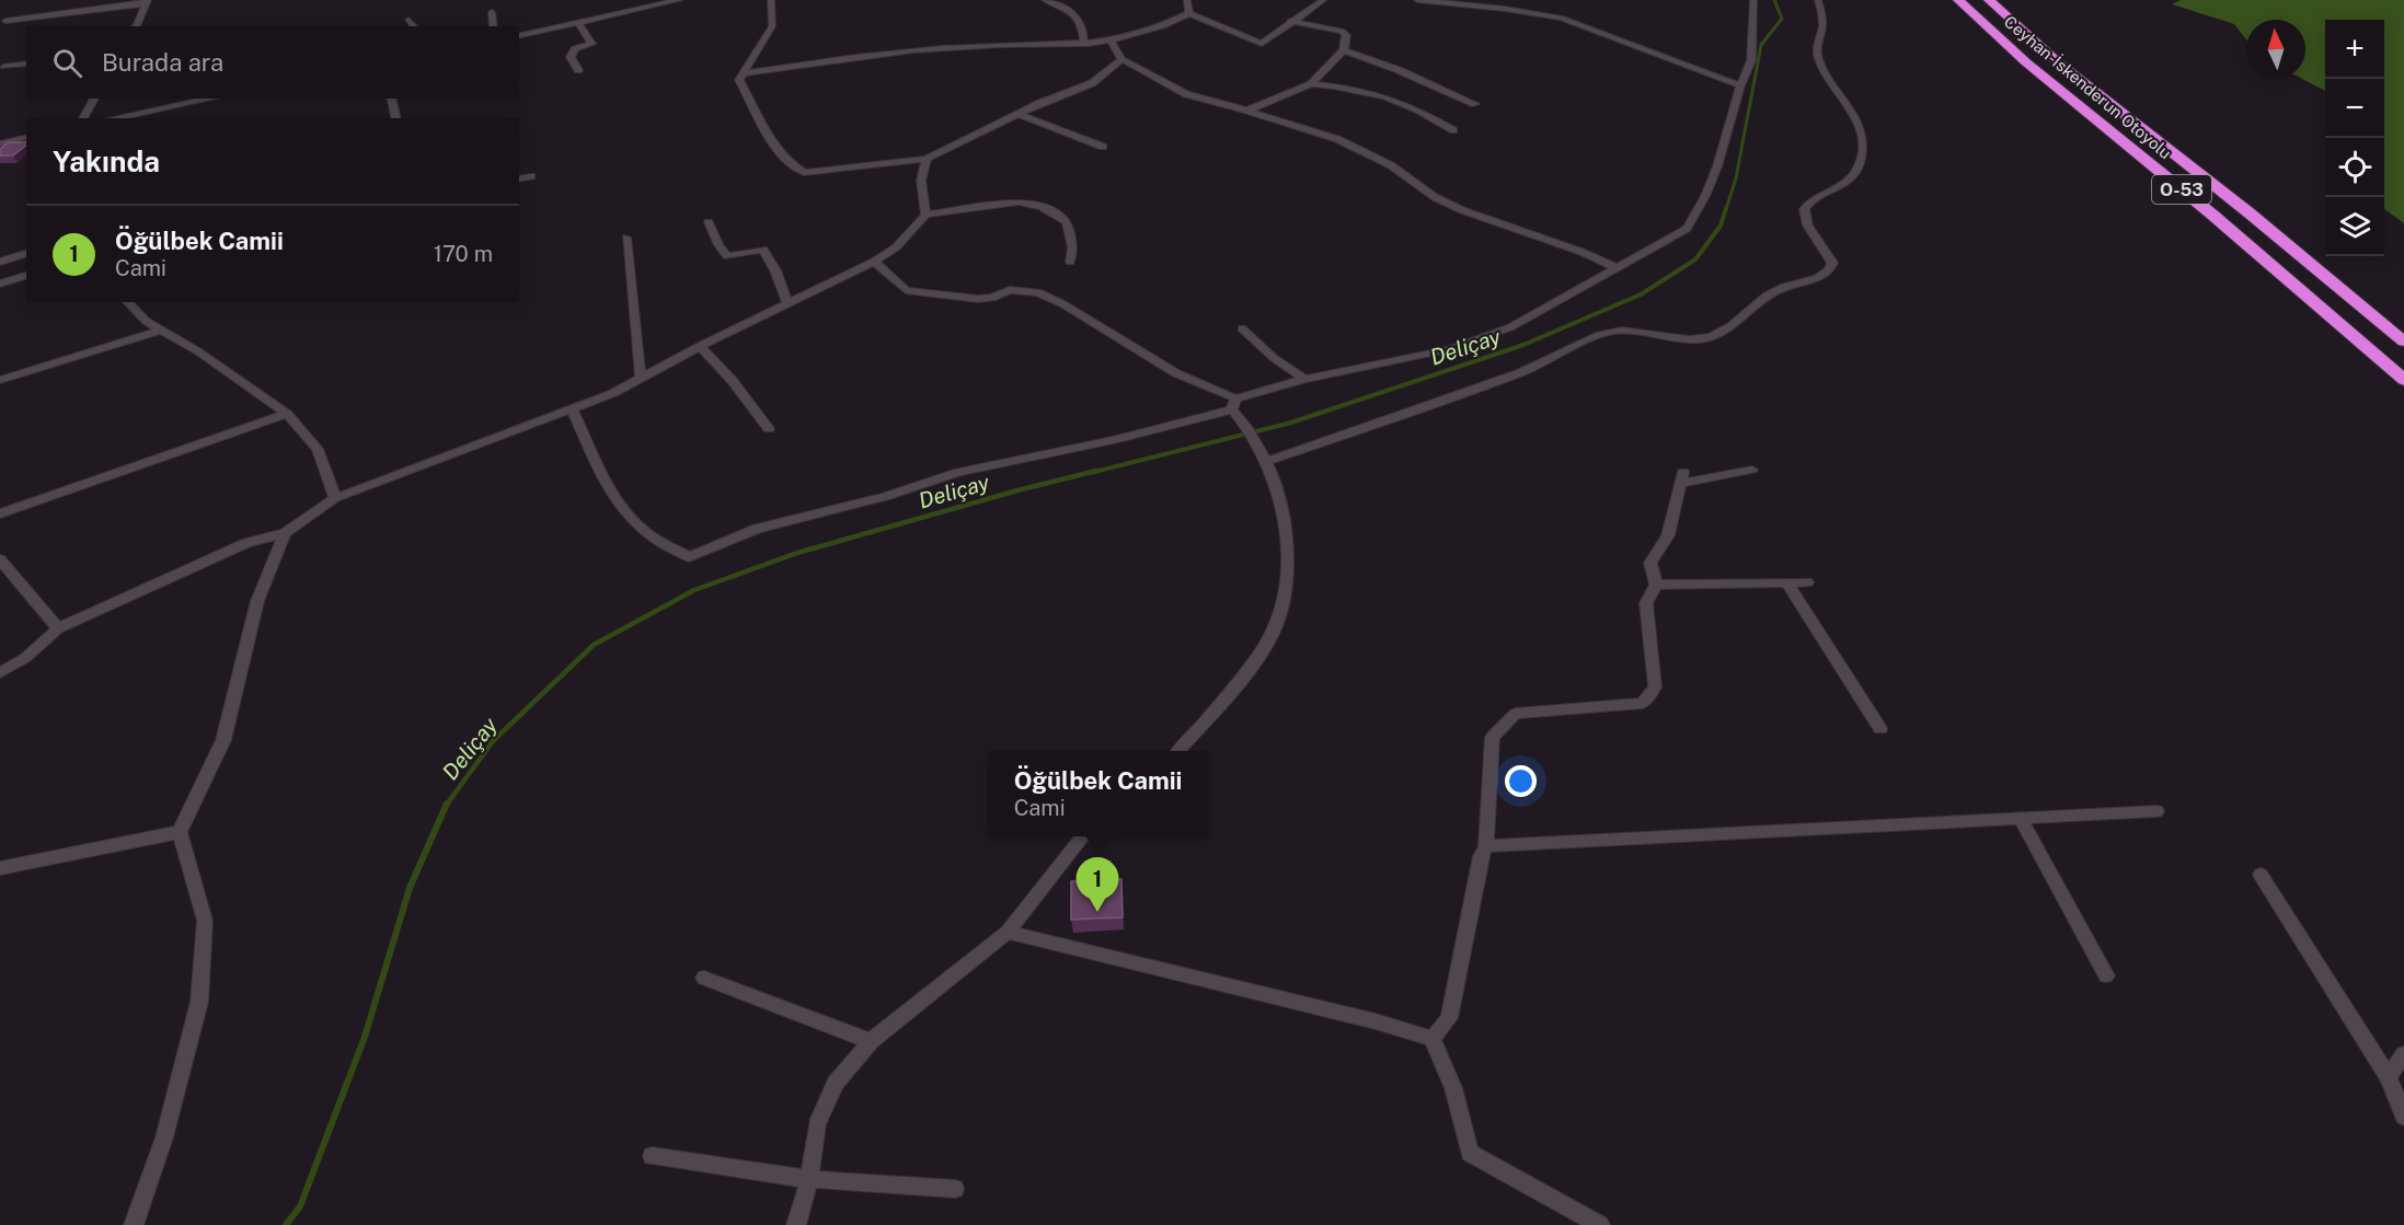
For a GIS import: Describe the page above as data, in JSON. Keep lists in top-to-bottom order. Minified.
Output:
{"streets":{"highway":["Ceyhan-İskenderun Otoyolu","O-53"]},"water":["Deliçay"],"north":"top","page":{"map_buttons":["+","−"],"search":"Burada ara","heading":"Yakında","list":[{"mark":"1","name":"Öğülbek Camii","note":"Cami","value":"170 m"}],"popup":["Öğülbek Camii","Cami"],"pins":"1"}}
